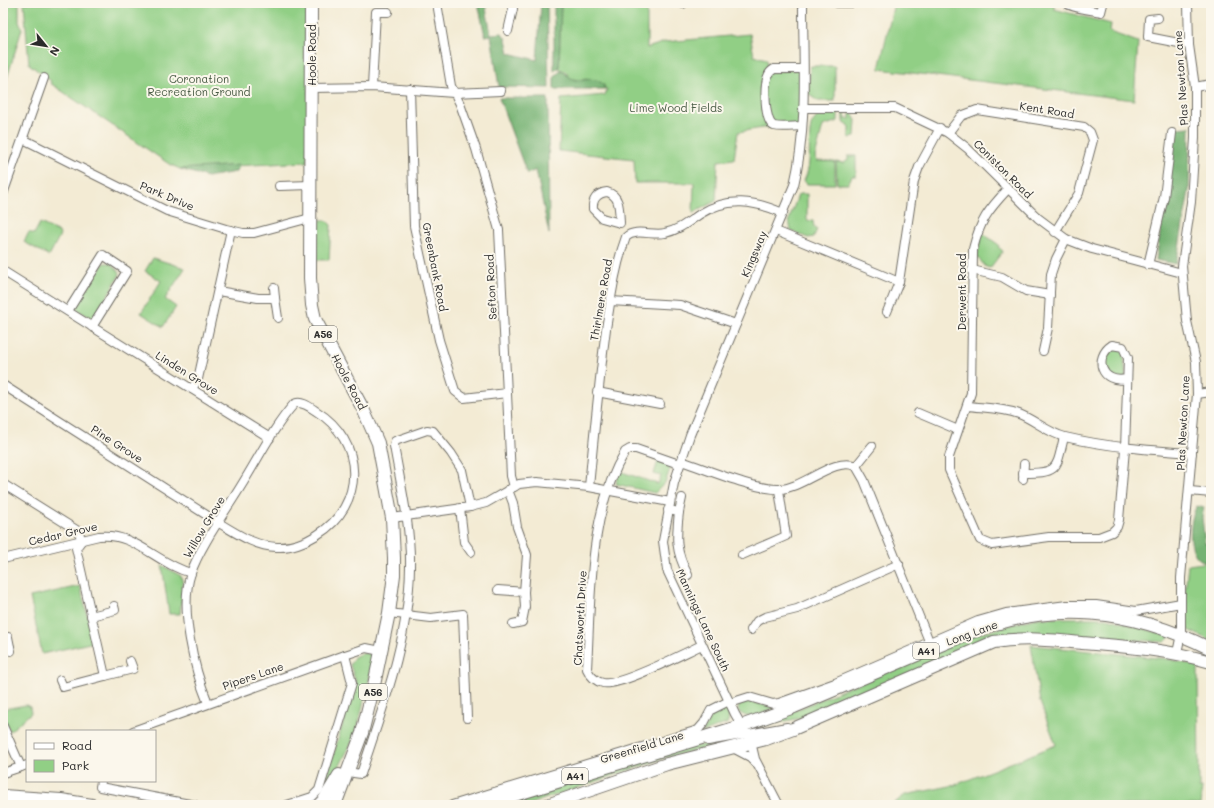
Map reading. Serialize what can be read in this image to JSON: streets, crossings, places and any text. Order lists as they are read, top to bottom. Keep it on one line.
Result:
{"streets":{"highway":["Hoole Road","A56","Long Lane","A41","Greenfield Lane"],"street":["Plas Newton Lane","Kent Road","Coniston Road","Park Drive","Kingsway","Greenbank Road","Sefton Road","Derwent Road","Thirlmere Road","Linden Grove","Pine Grove","Willow Grove","Cedar Grove","Chatsworth Drive","Mannings Lane South","Pipers Lane"]},"crossings":[["Hoole Road","Park Drive"],["Hoole Road","Pipers Lane"],["Plas Newton Lane","Coniston Road"],["Plas Newton Lane","Long Lane"],["Kent Road","Coniston Road"],["Coniston Road","Kingsway"],["Coniston Road","Derwent Road"],["Kingsway","Chatsworth Drive"],["Kingsway","Mannings Lane South"],["Greenbank Road","Sefton Road"],["Linden Grove","Willow Grove"],["Pine Grove","Willow Grove"],["Willow Grove","Cedar Grove"],["Willow Grove","Pipers Lane"],["Chatsworth Drive","Mannings Lane South"],["Mannings Lane South","Long Lane"],["Mannings Lane South","A41"],["Mannings Lane South","Greenfield Lane"],["Long Lane","A41"],["Long Lane","Greenfield Lane"],["A41","Greenfield Lane"]],"parks":["Coronation Recreation Ground","Lime Wood Fields"],"legend":["Road","Park"],"north":"bottom right"}
